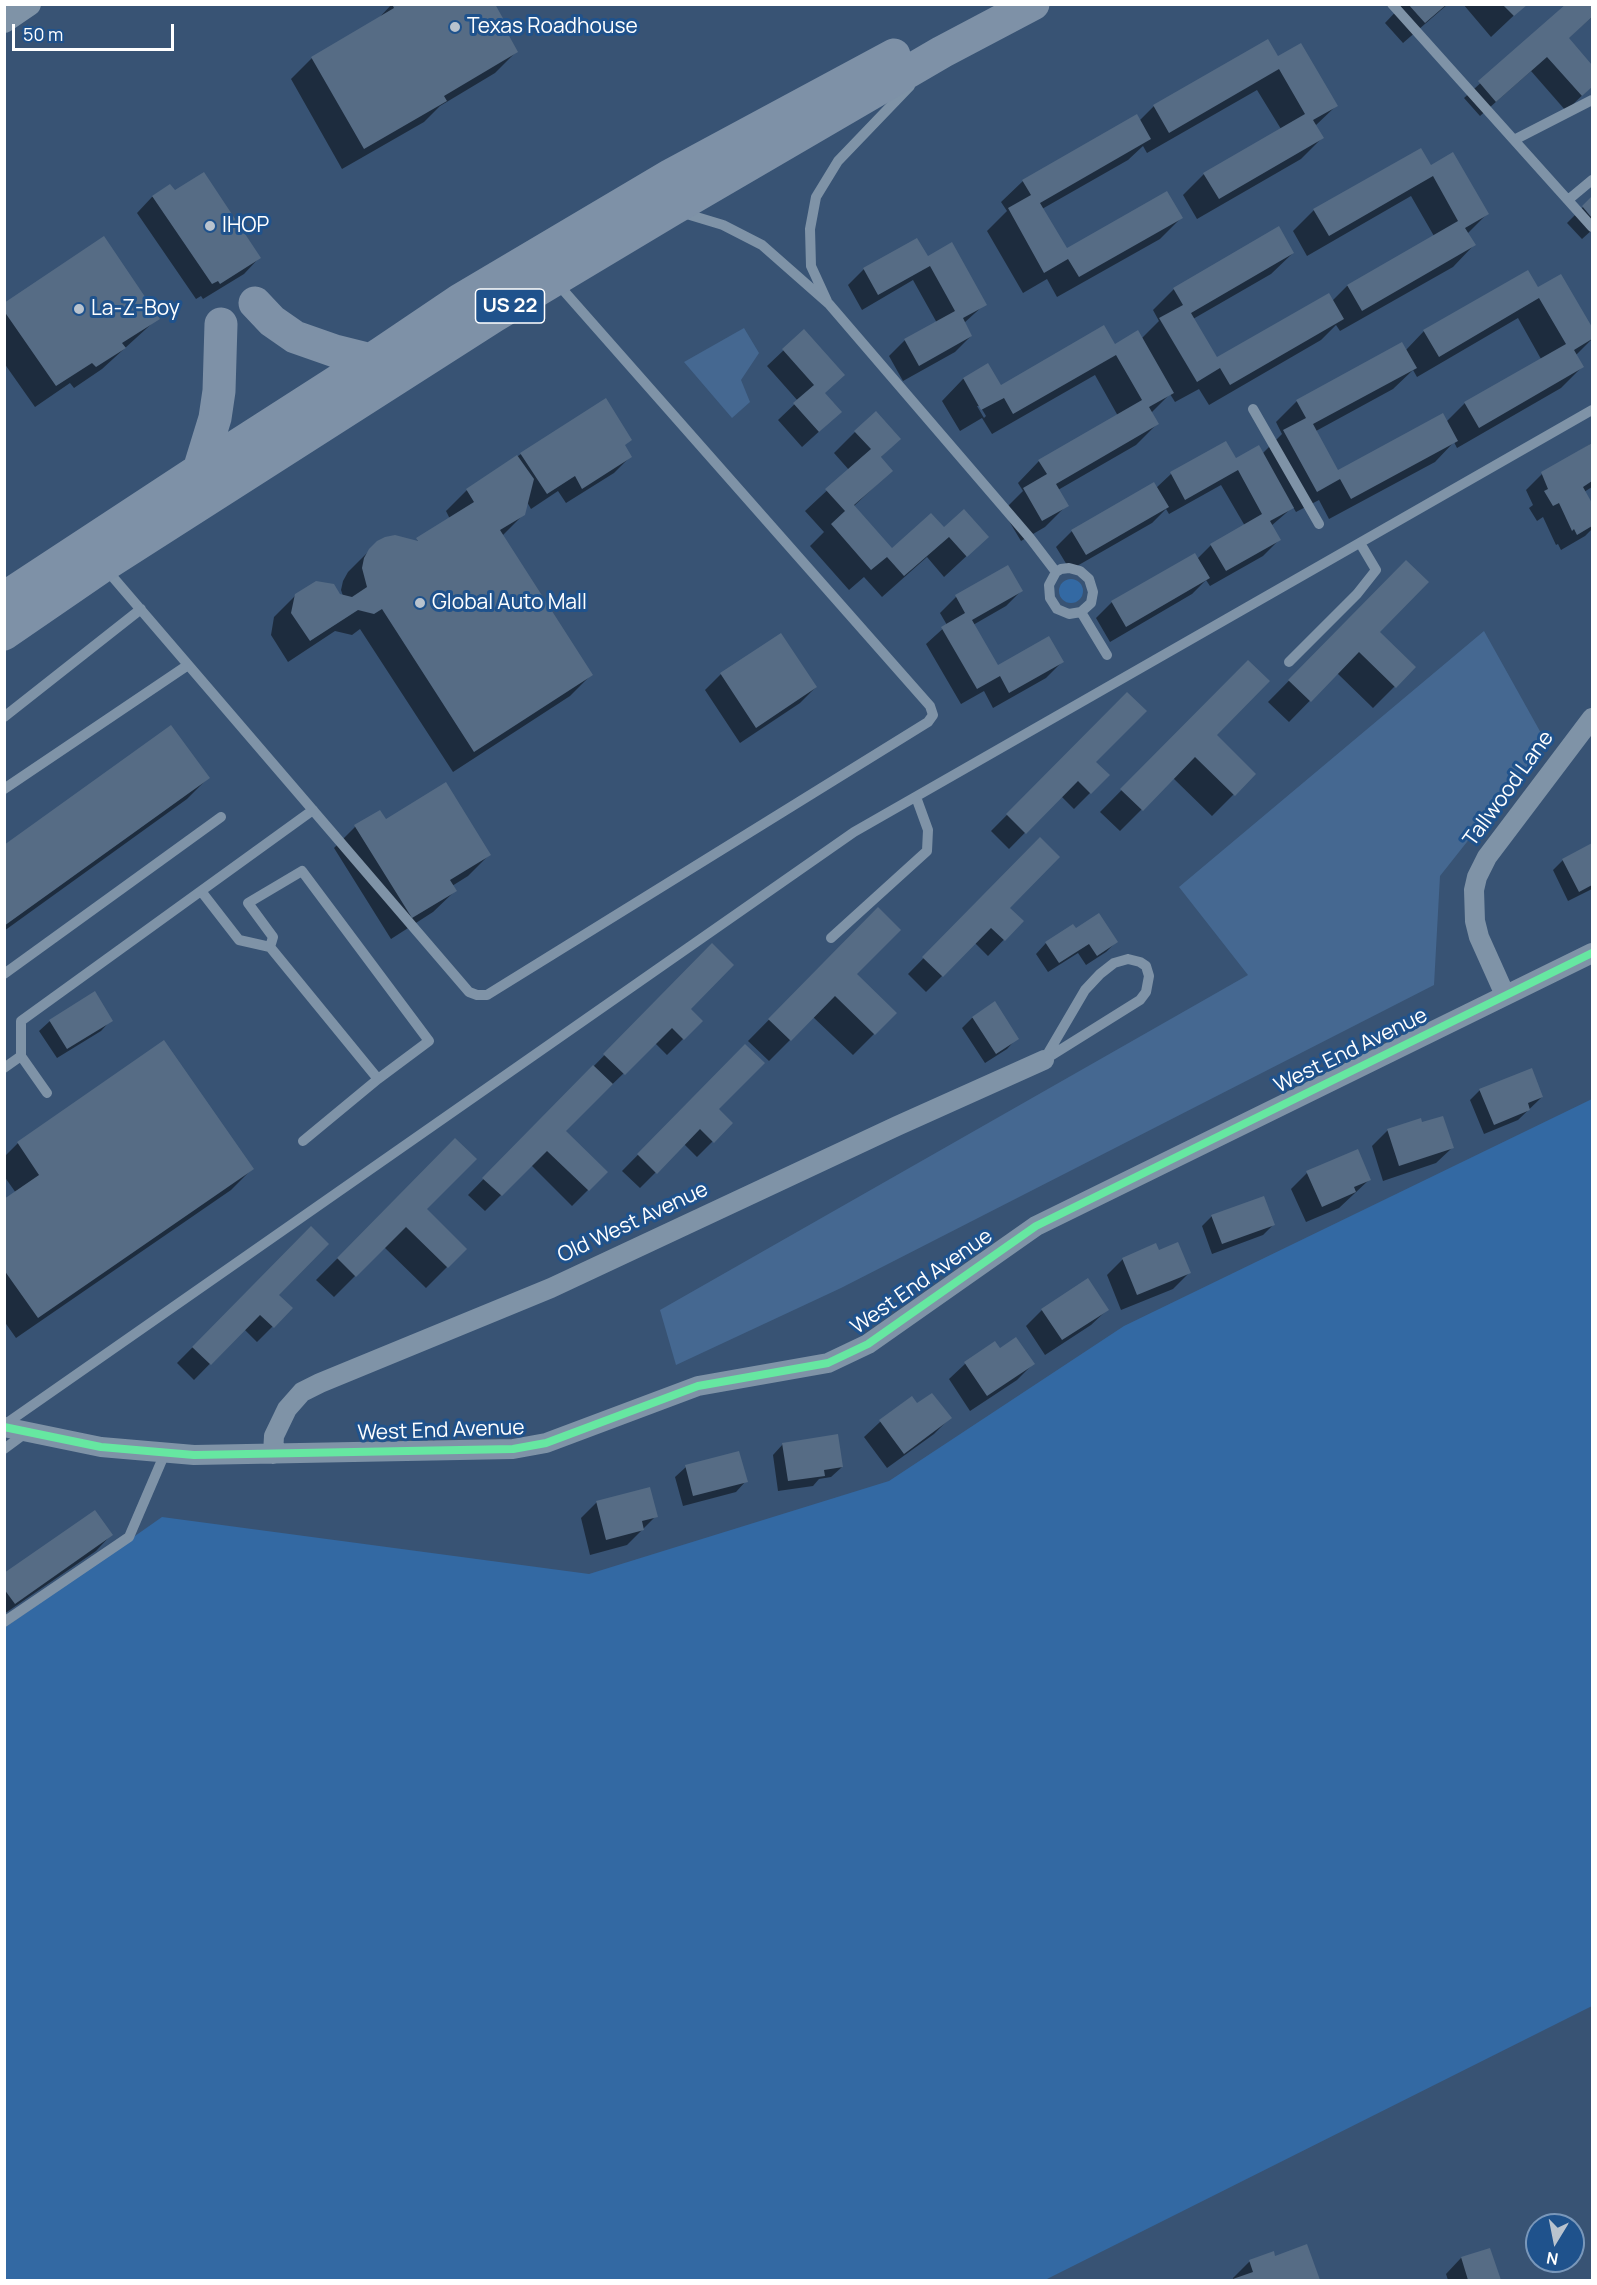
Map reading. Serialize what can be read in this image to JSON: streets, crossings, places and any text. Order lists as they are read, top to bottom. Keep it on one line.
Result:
{"streets":{"highway":["US 22"],"street":["Tallwood Lane","West End Avenue","Old West Avenue"]},"crossings":[["Tallwood Lane","West End Avenue"],["West End Avenue","Old West Avenue"]],"places":["Texas Roadhouse","IHOP","La-Z-Boy","Global Auto Mall"],"scale_bar":"50 m","north":"bottom"}
